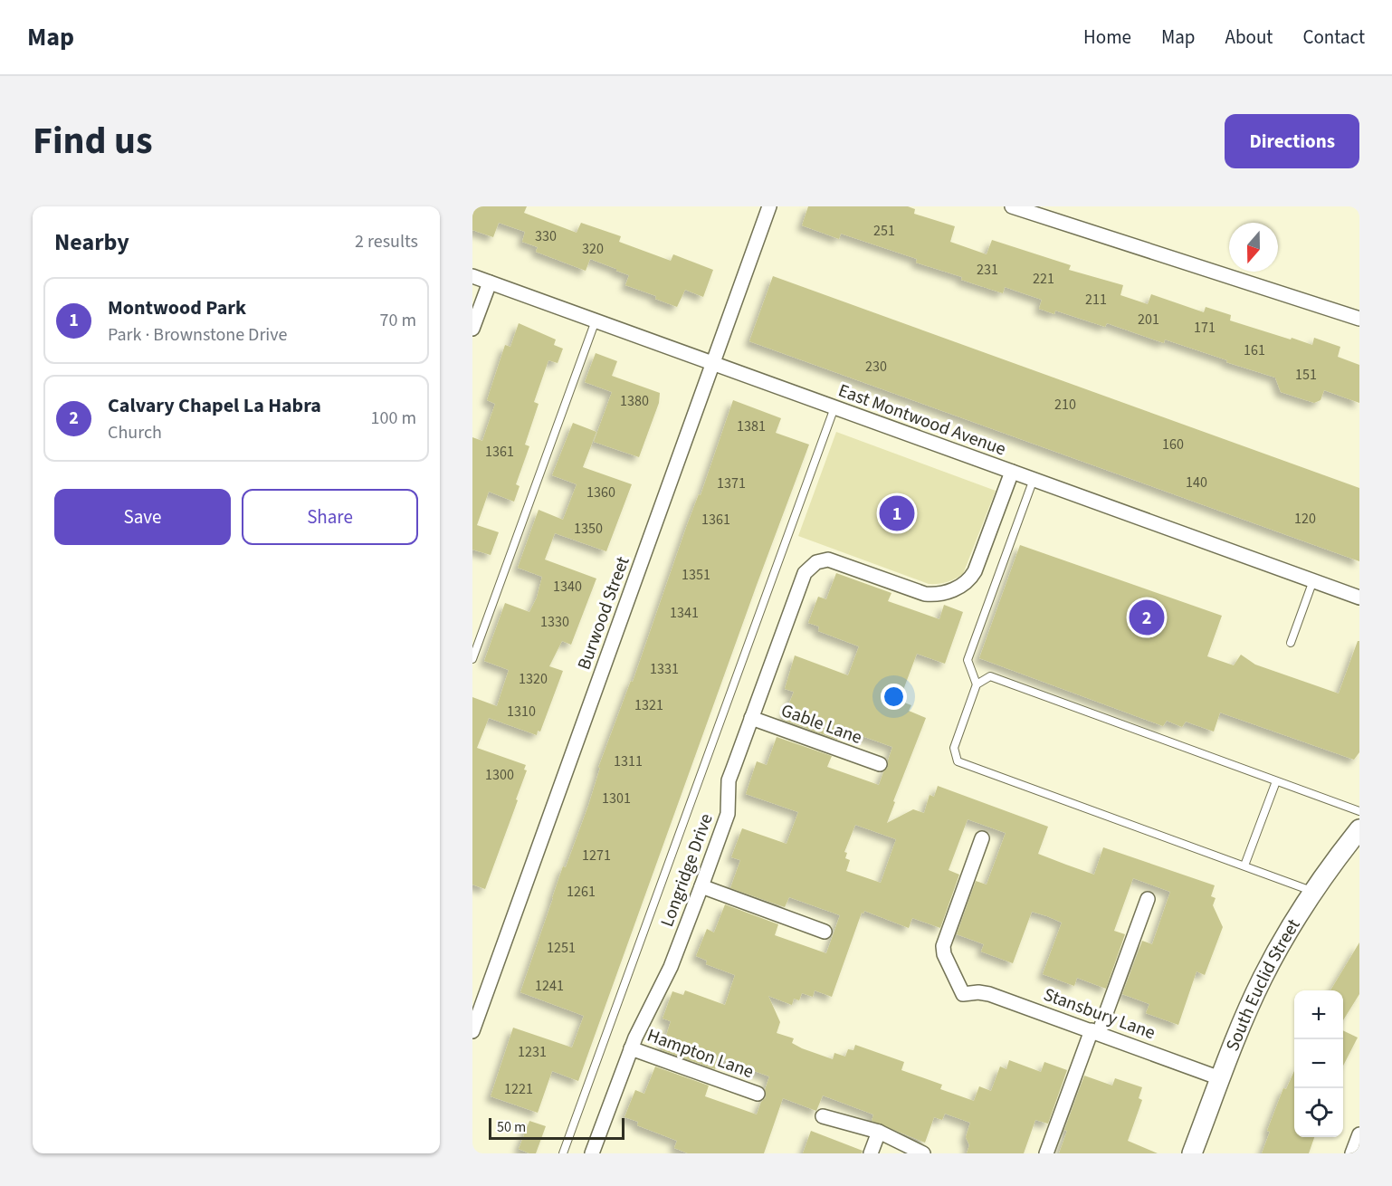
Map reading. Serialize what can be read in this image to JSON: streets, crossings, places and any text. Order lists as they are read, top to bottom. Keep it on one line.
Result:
{"streets":{"main road":["South Euclid Street"],"street":["East Montwood Avenue","Burwood Street","Gable Lane","Longridge Drive","Stansbury Lane","Hampton Lane"]},"crossings":[["East Montwood Avenue","Burwood Street"],["East Montwood Avenue","Longridge Drive"],["Gable Lane","Longridge Drive"],["Longridge Drive","Hampton Lane"],["South Euclid Street","Stansbury Lane"]],"house_numbers":["251","330","320","231","221","211","201","171","161","230","151","1380","210","1381","160","1361","140","1371","1360","120","1361","1350","1351","1340","1341","1330","1331","1320","1321","1310","1311","1300","1301","1271","1261","1251","1241","1231","1221"],"scale_bar":"50 m","north":"bottom","page":{"header":"Map","nav":["Home","Map","About","Contact"],"title":"Find us","buttons":["Directions",["Save","Share"]],"heading":["Nearby","2 results"],"list":[{"mark":"1","name":"Montwood Park","note":"Park · Brownstone Drive","value":"70 m"},{"mark":"2","name":"Calvary Chapel La Habra","note":"Church","value":"100 m"}],"pins":["1","2"],"map_buttons":["+","−"],"scale":"50 m"}}
